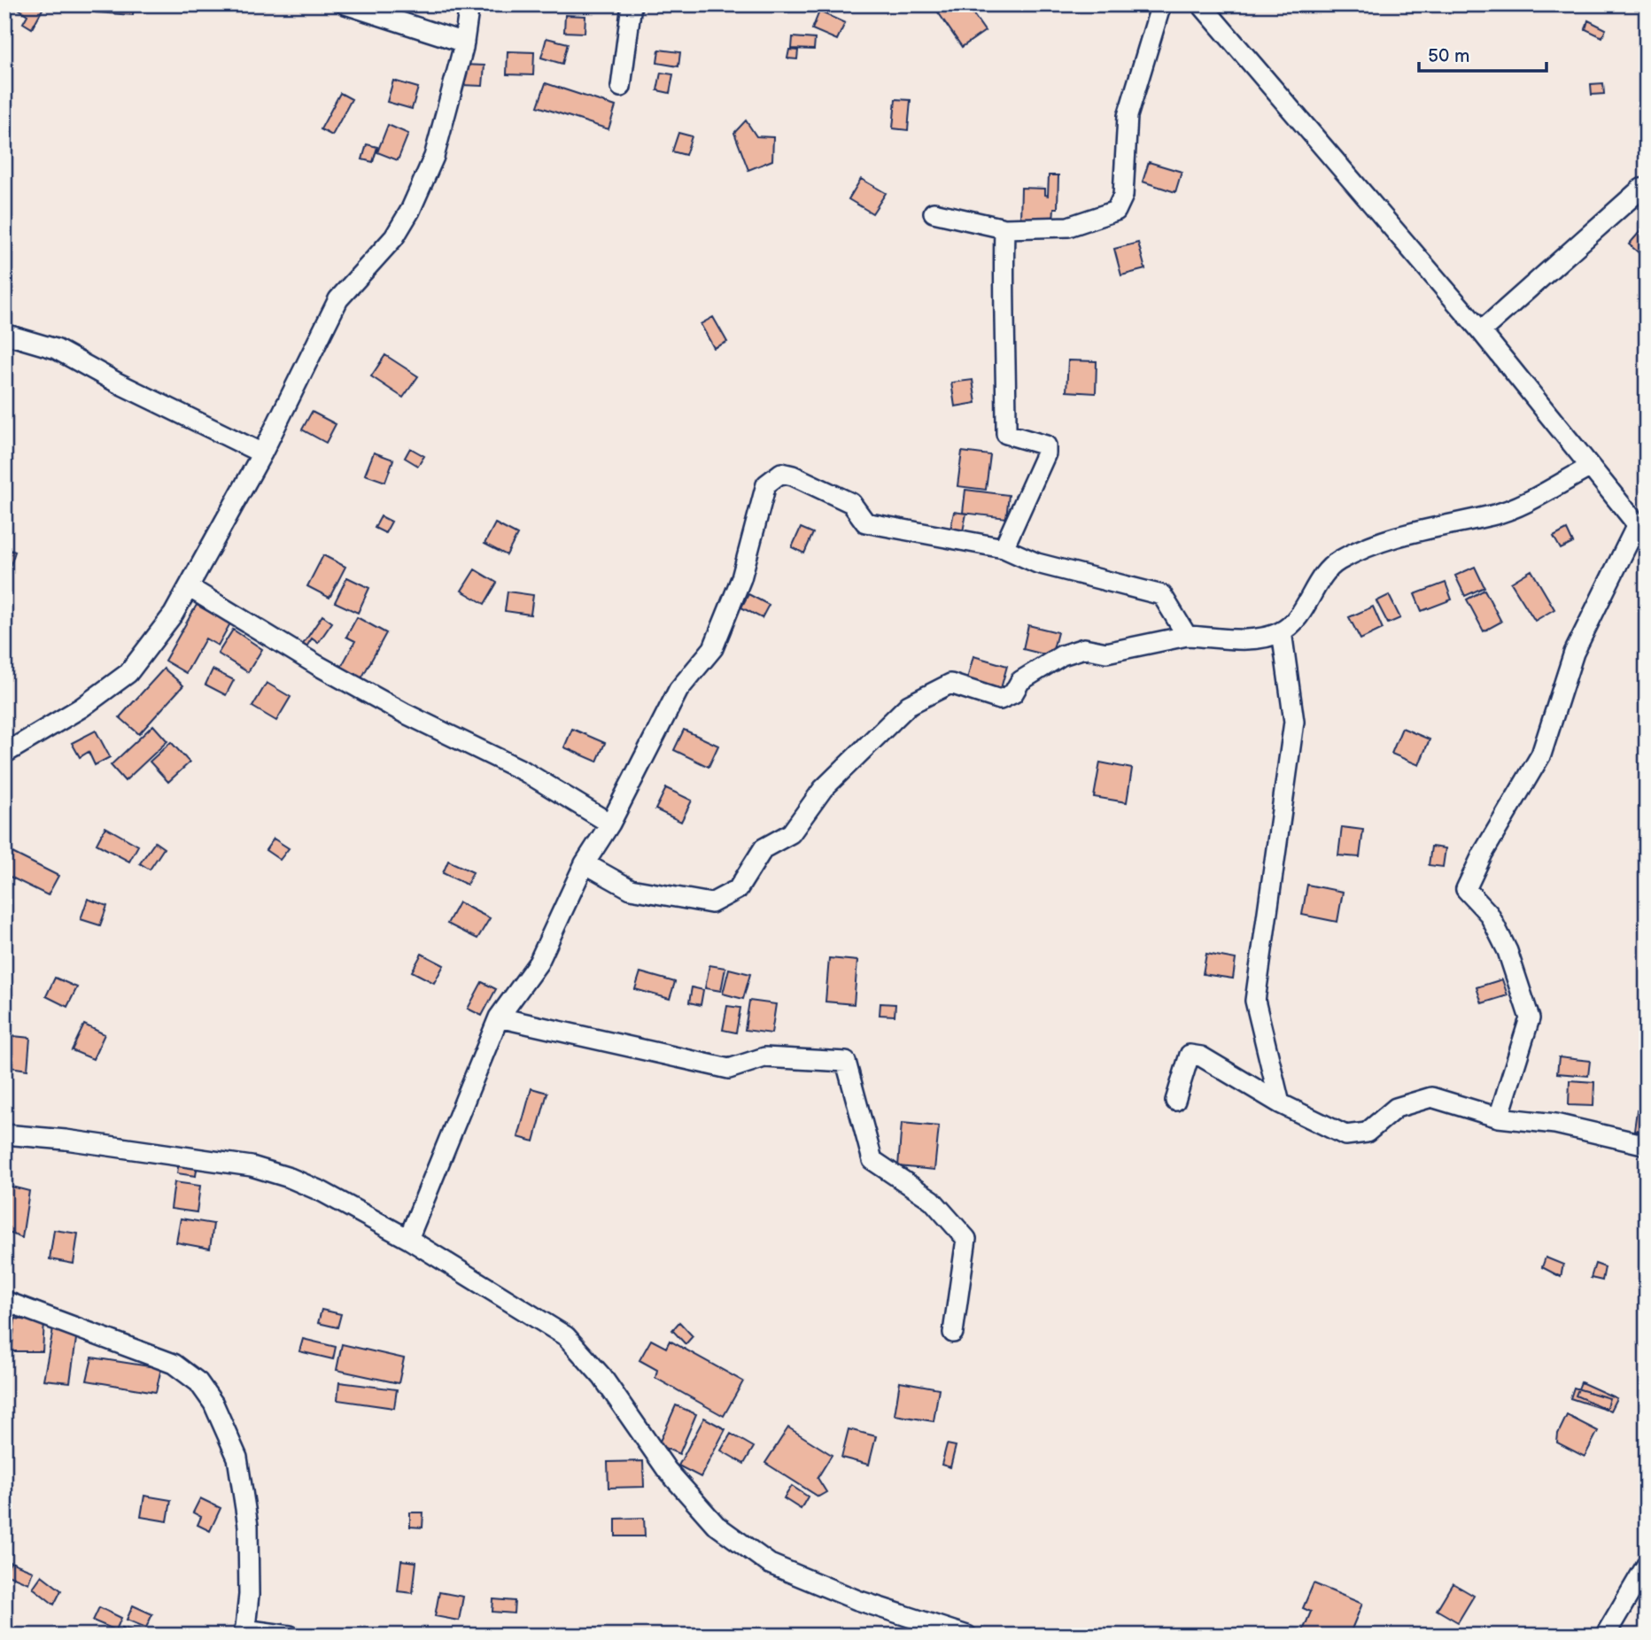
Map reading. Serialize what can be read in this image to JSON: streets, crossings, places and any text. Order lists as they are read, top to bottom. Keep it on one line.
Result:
{"scale_bar":"50 m"}
